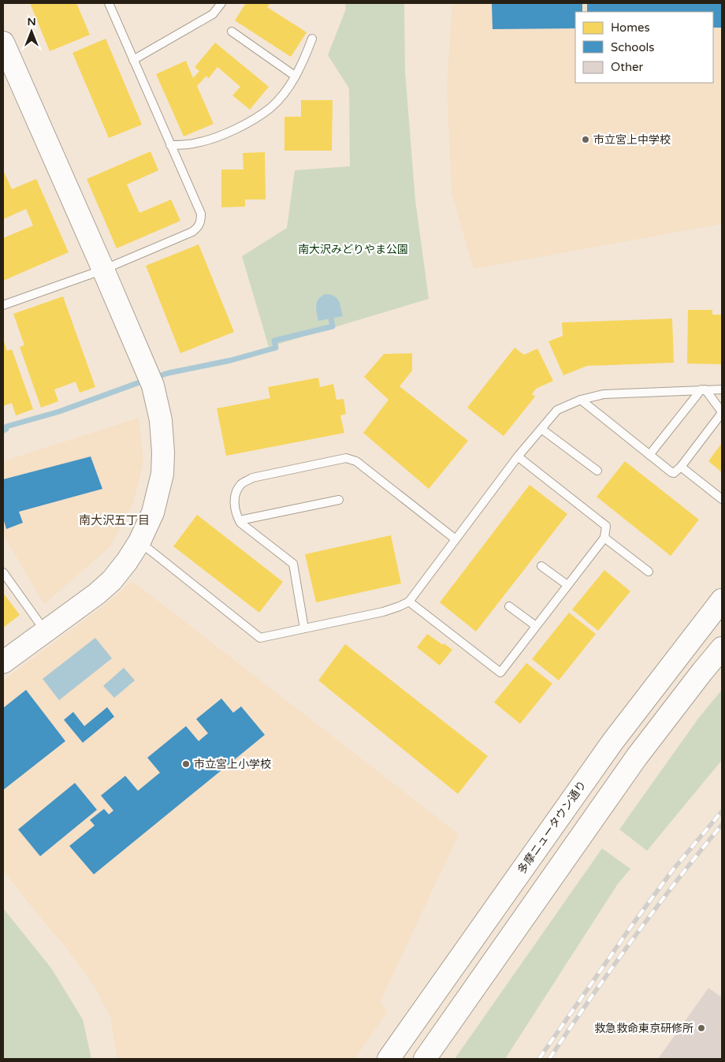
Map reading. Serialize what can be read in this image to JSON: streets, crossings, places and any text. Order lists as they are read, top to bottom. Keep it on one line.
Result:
{"streets":{"main road":["多摩ニュータウン通り"]},"districts":["南大沢五丁目"],"parks":["南大沢みどりやま公園"],"places":["市立宮上中学校","市立宮上小学校","救急救命東京研修所"],"legend":["Homes","Schools","Other"],"north":"top"}
